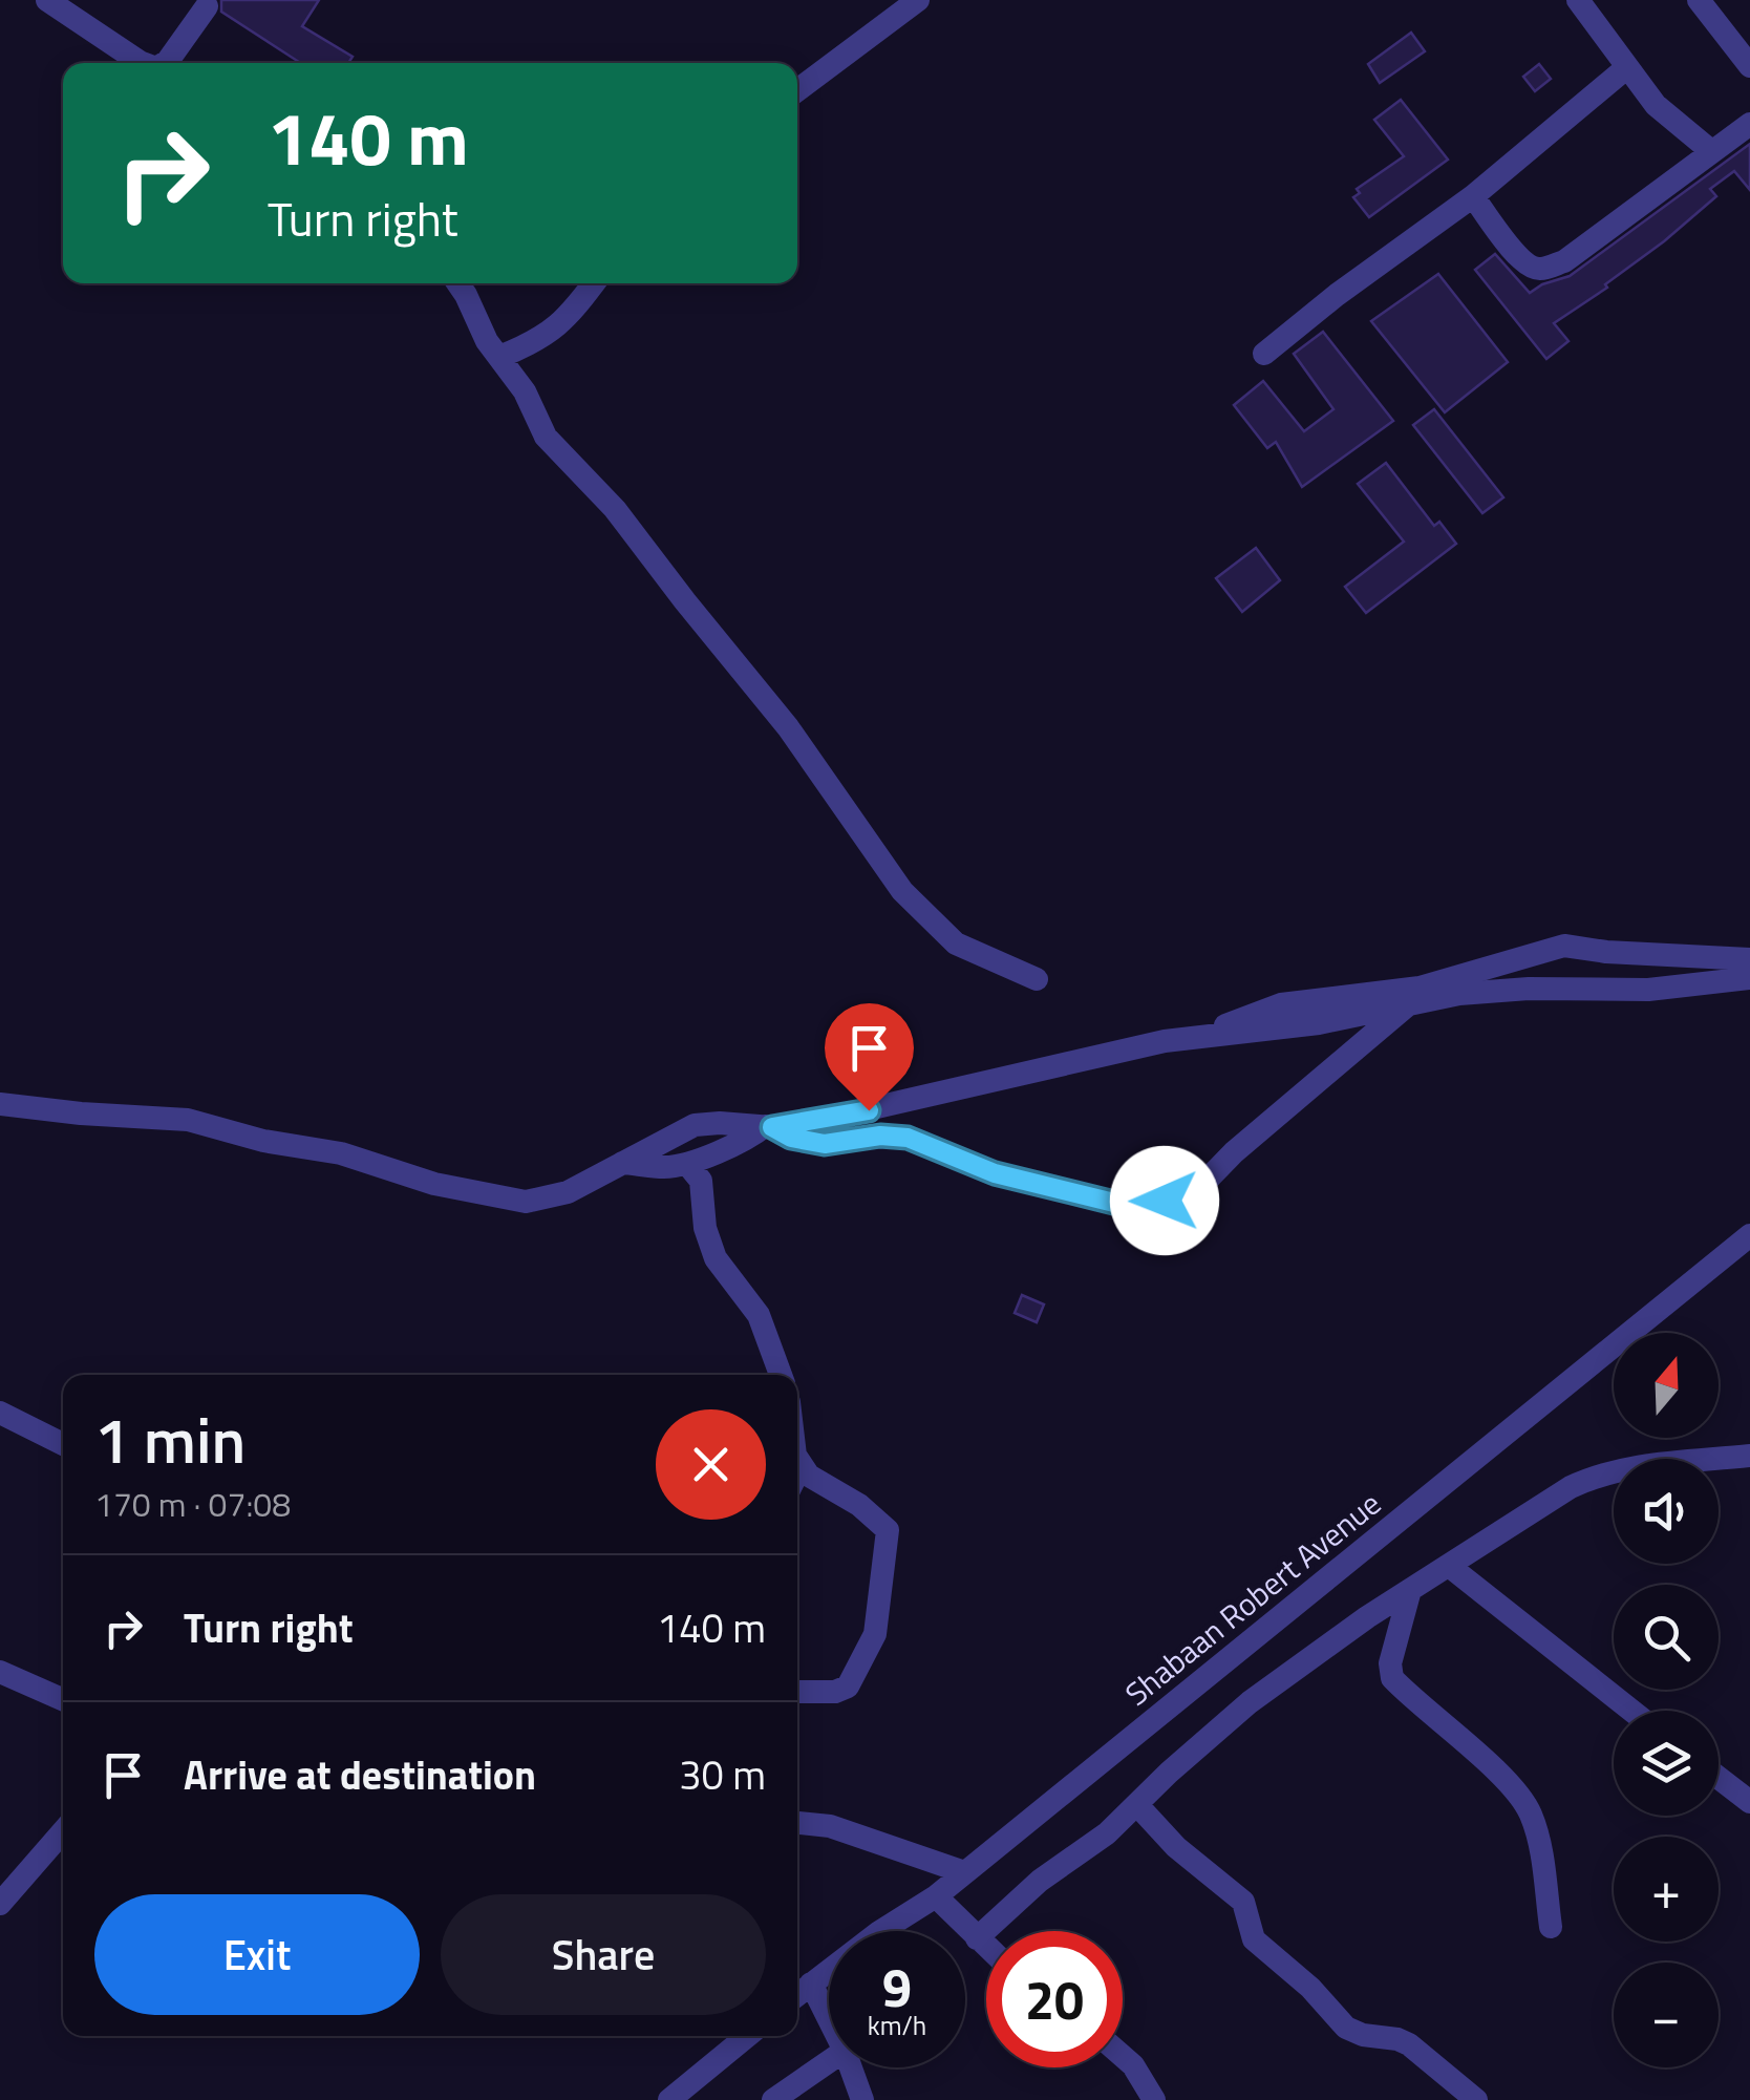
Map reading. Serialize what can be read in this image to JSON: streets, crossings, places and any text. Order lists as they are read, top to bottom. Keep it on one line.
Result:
{"streets":{"street":["Shabaan Robert Avenue"]},"north":"top","page":{"turn":["140 m","Turn right"],"map_buttons":["+","−"],"heading":["1 min","170 m · 07:08"],"list":[{"name":"Turn right","value":"140 m"},{"name":"Arrive at destination","value":"30 m"}],"buttons":["Exit","Share"],"speed":"9 km/h","limit":"20"}}
